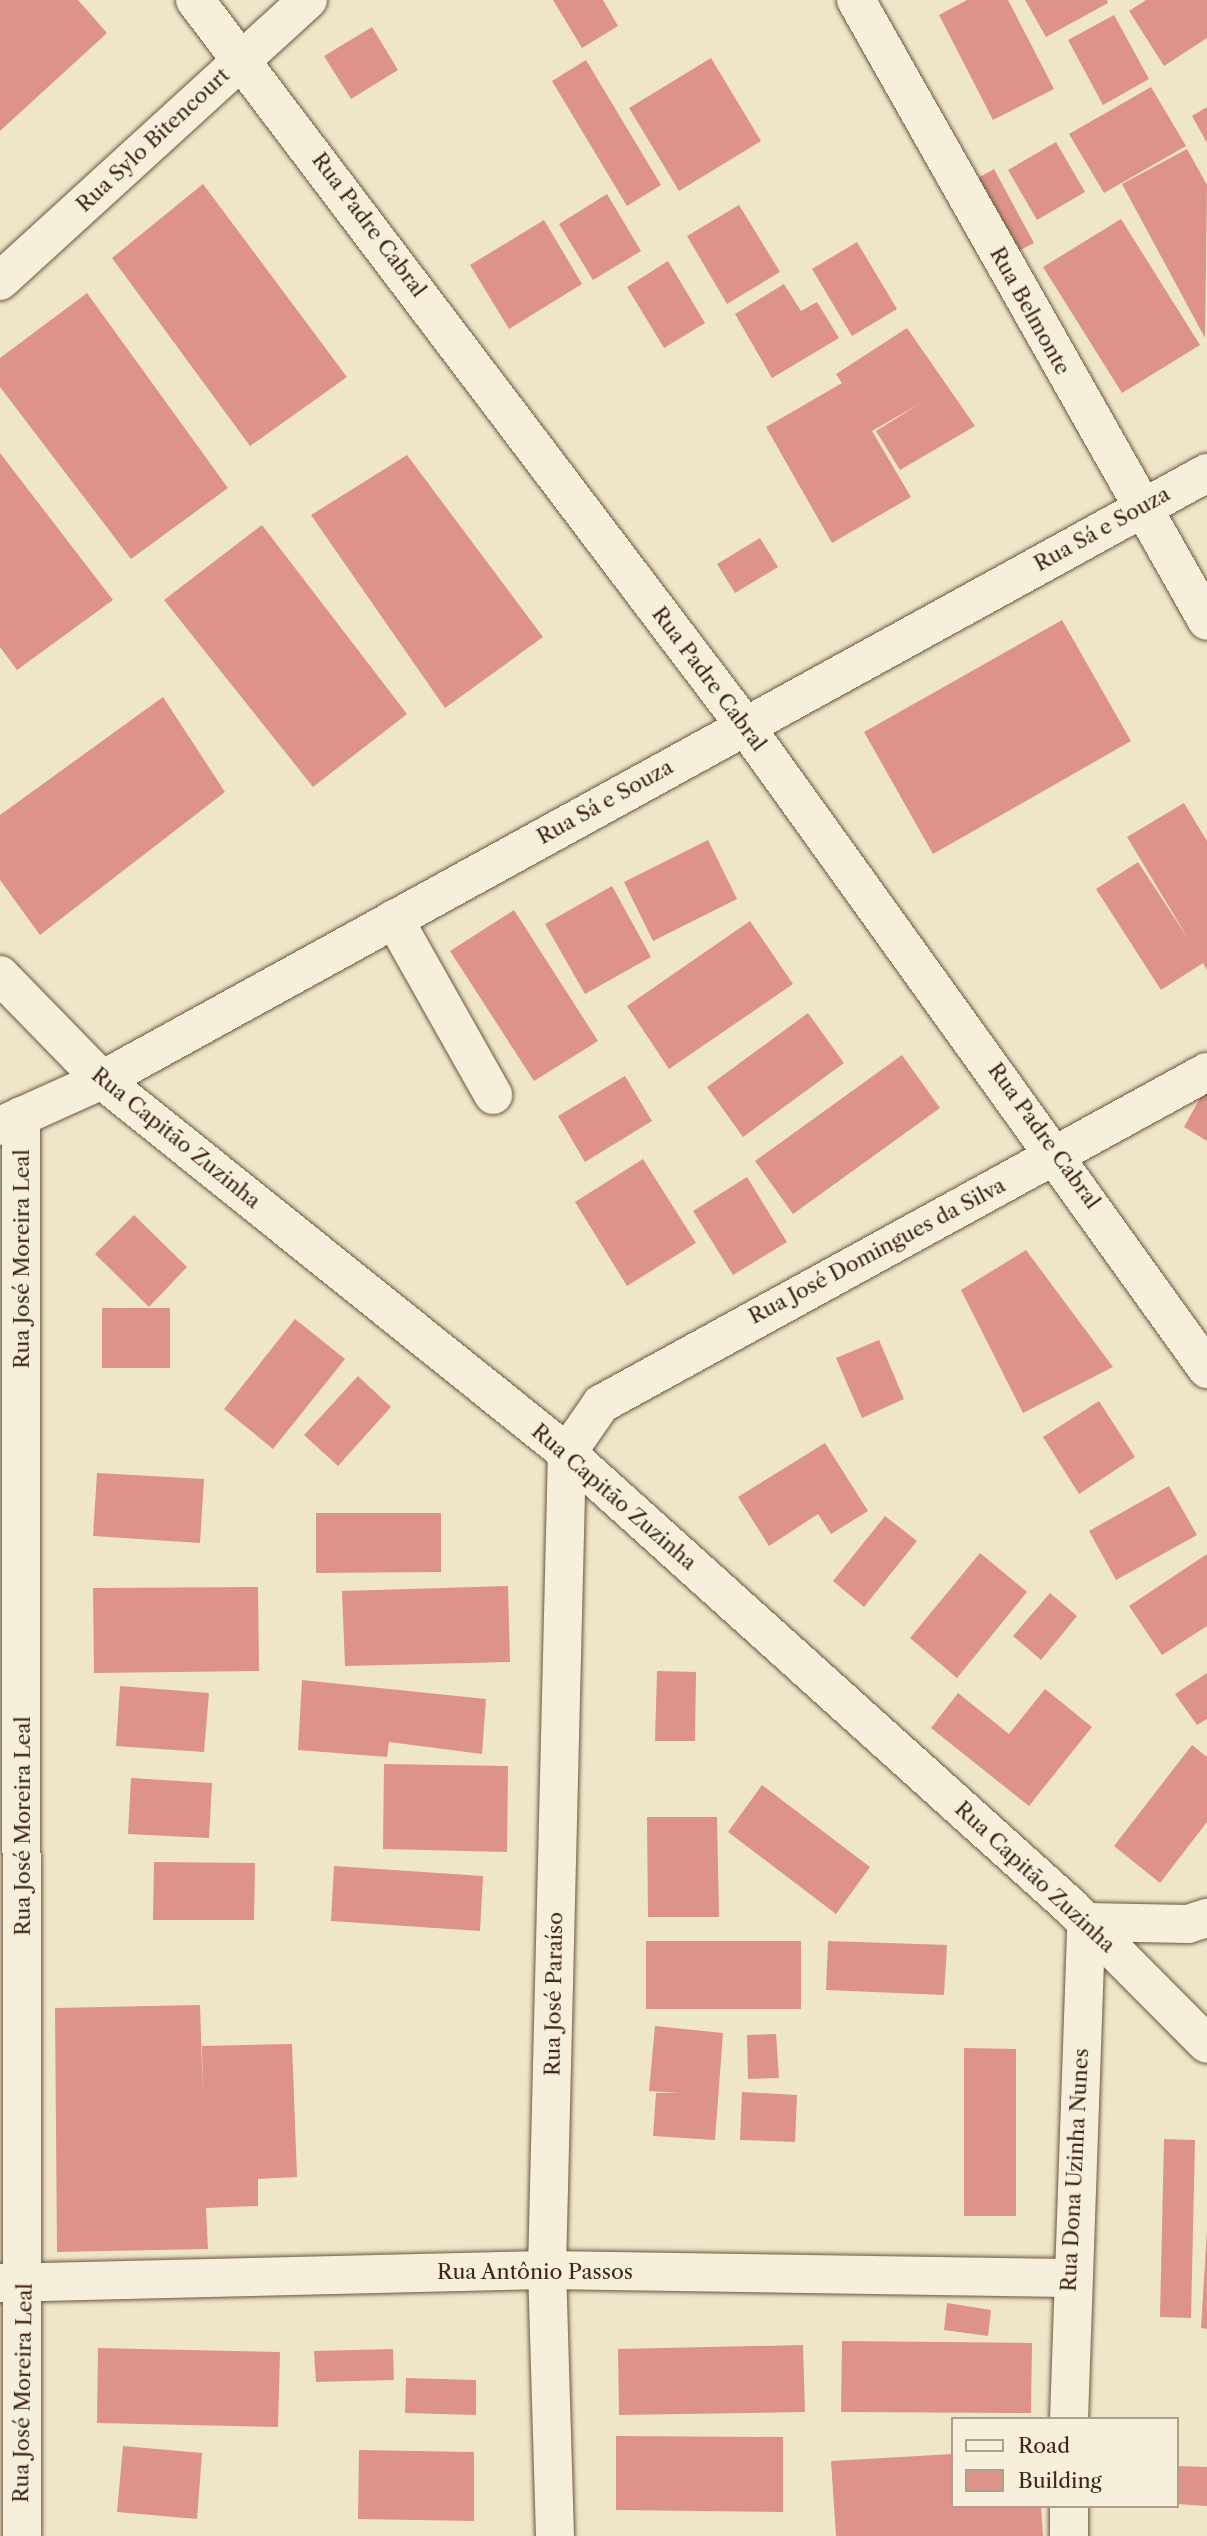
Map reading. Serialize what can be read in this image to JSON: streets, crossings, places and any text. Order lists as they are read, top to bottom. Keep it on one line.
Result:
{"streets":{"street":["Rua Sylo Bitencourt","Rua Padre Cabral","Rua Belmonte","Rua Sá e Souza","Rua Capitão Zuzinha","Rua José Domingues da Silva","Rua José Moreira Leal","Rua José Paraíso","Rua Dona Uzinha Nunes","Rua Antônio Passos"]},"crossings":[["Rua Sylo Bitencourt","Rua Padre Cabral"],["Rua Padre Cabral","Rua Sá e Souza"],["Rua Padre Cabral","Rua José Domingues da Silva"],["Rua Belmonte","Rua Sá e Souza"],["Rua Sá e Souza","Rua Capitão Zuzinha"],["Rua Sá e Souza","Rua José Moreira Leal"],["Rua Capitão Zuzinha","Rua José Domingues da Silva"],["Rua Capitão Zuzinha","Rua José Paraíso"],["Rua Capitão Zuzinha","Rua Dona Uzinha Nunes"],["Rua José Domingues da Silva","Rua José Paraíso"],["Rua José Moreira Leal","Rua Antônio Passos"],["Rua José Paraíso","Rua Antônio Passos"],["Rua Dona Uzinha Nunes","Rua Antônio Passos"]],"legend":["Road","Building"]}
